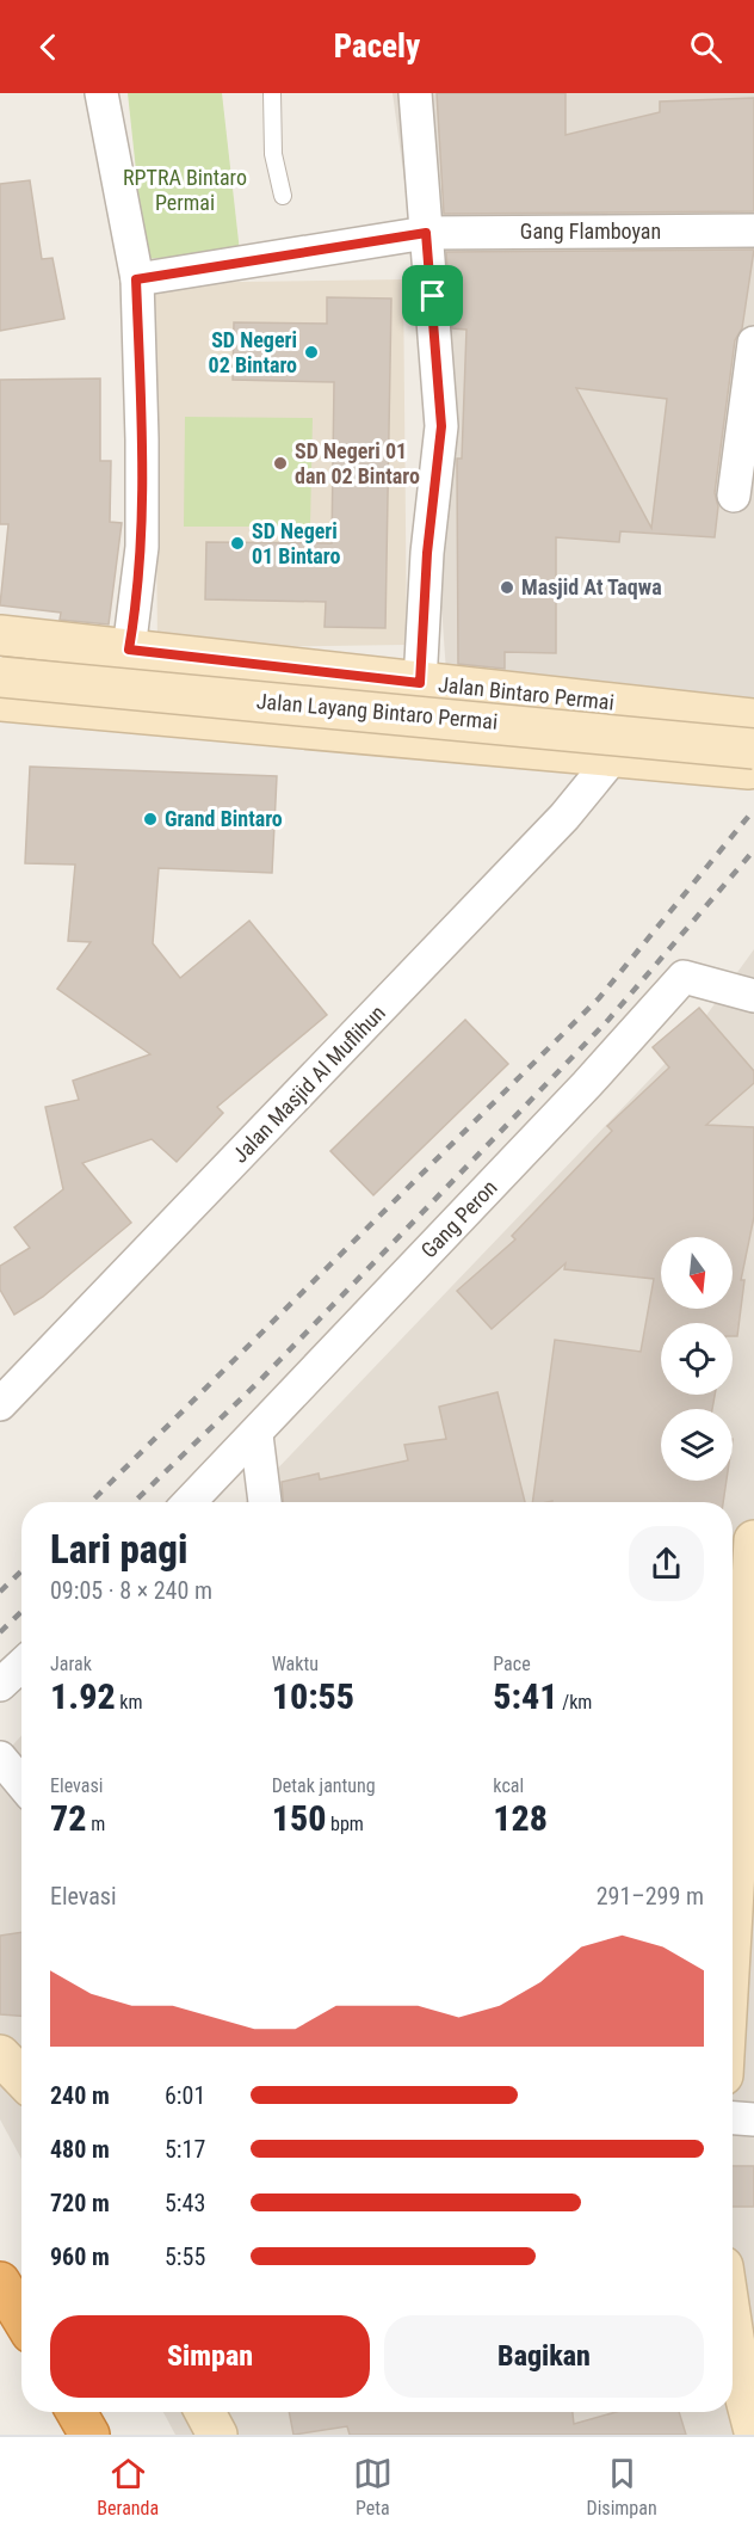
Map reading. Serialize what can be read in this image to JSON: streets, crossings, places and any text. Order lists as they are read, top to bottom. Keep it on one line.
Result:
{"streets":{"street":["Gang Flamboyan","Jalan Bintaro Permai","Jalan Layang Bintaro Permai","Jalan Masjid Al Muflihun","Gang Peron"]},"parks":["RPTRA Bintaro Permai"],"places":["SD Negeri 02 Bintaro","SD Negeri 01 dan 02 Bintaro","SD Negeri 01 Bintaro","Masjid At Taqwa","Grand Bintaro"],"north":"bottom","page":{"header":"Pacely","heading":["Lari pagi","09:05 · 8 × 240 m"],"stats":[["Jarak","1.92 km"],["Waktu","10:55"],["Pace","5:41 /km"],["Elevasi","72 m"],["Detak jantung","150 bpm"],["kcal","128"]],"chart":["Elevasi","291–299 m"],"list":[{"name":"240 m","note":"6:01"},{"name":"480 m","note":"5:17"},{"name":"720 m","note":"5:43"},{"name":"960 m","note":"5:55"}],"buttons":["Simpan","Bagikan"],"tabs":["Beranda","Peta","Disimpan"]}}
